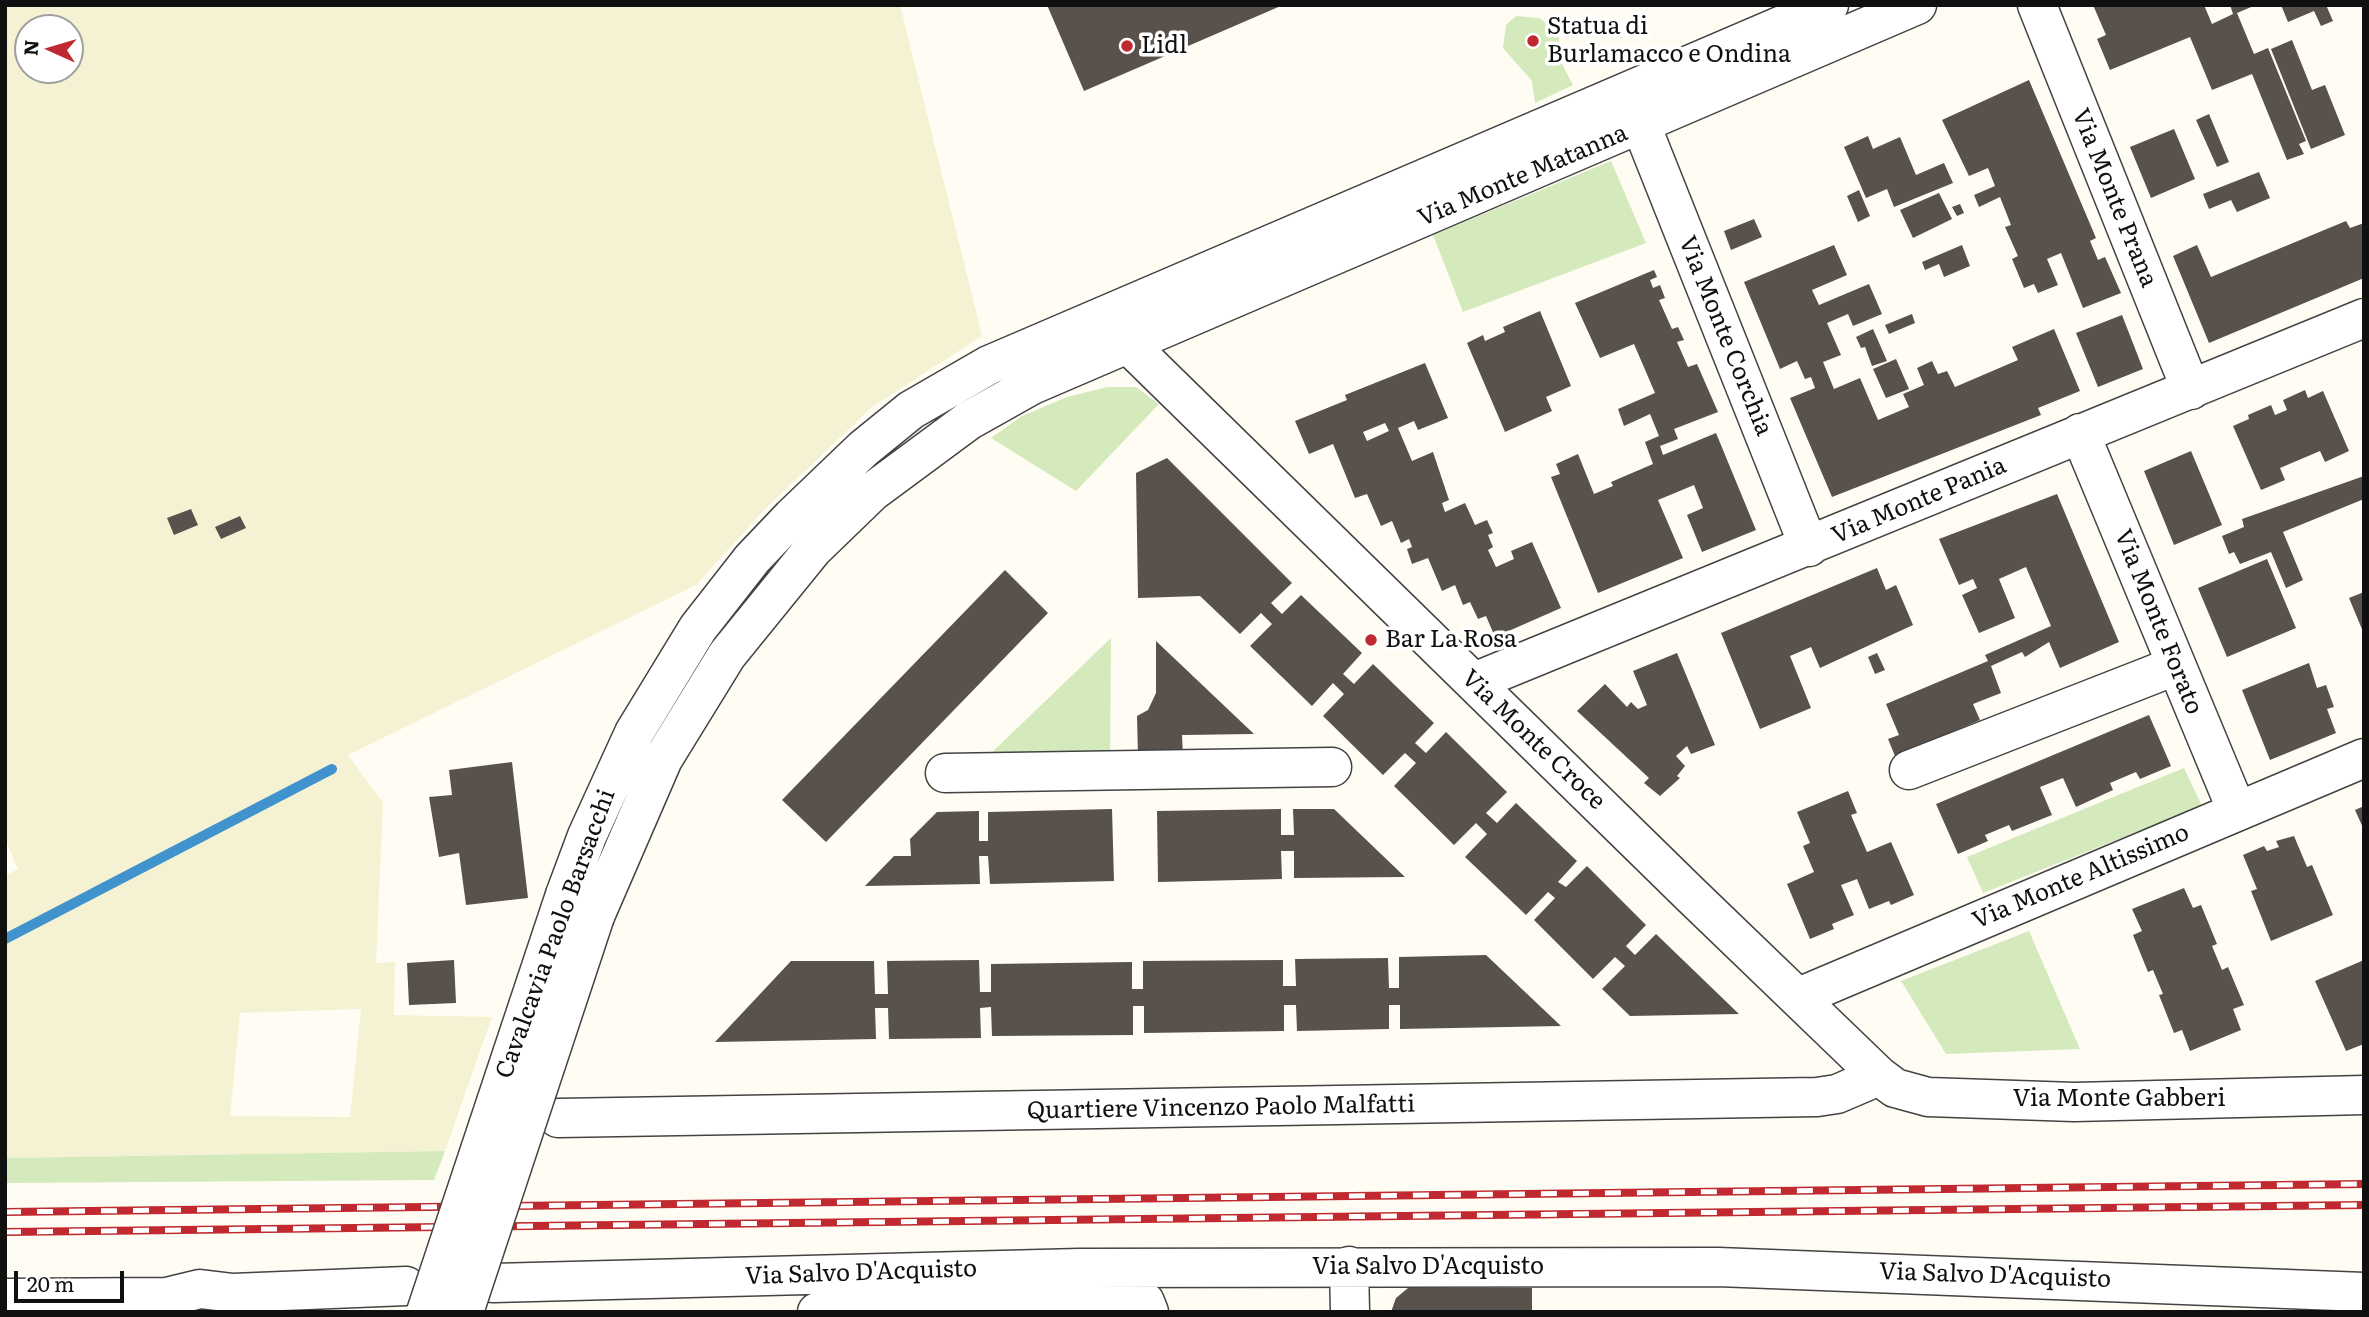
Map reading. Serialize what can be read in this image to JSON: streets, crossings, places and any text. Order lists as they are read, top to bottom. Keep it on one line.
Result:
{"streets":{"street":["Via Monte Matanna","Via Monte Prana","Via Monte Corchia","Via Monte Pania","Via Monte Forato","Via Monte Croce","Via Monte Altissimo","Cavalcavia Paolo Barsacchi","Via Monte Gabberi","Quartiere Vincenzo Paolo Malfatti","Via Salvo D'Acquisto"]},"crossings":[["Via Monte Matanna","Via Monte Corchia"],["Via Monte Matanna","Via Monte Croce"],["Via Monte Matanna","Cavalcavia Paolo Barsacchi"],["Via Monte Prana","Via Monte Pania"],["Via Monte Corchia","Via Monte Pania"],["Via Monte Pania","Via Monte Forato"],["Via Monte Pania","Via Monte Croce"],["Via Monte Forato","Via Monte Altissimo"],["Via Monte Croce","Via Monte Altissimo"],["Via Monte Croce","Cavalcavia Paolo Barsacchi"],["Via Monte Croce","Via Monte Gabberi"],["Via Monte Croce","Quartiere Vincenzo Paolo Malfatti"],["Via Monte Gabberi","Quartiere Vincenzo Paolo Malfatti"]],"places":["Statua di Burlamacco e Ondina","Lidl","Bar La Rosa"],"scale_bar":"20 m","north":"left"}
